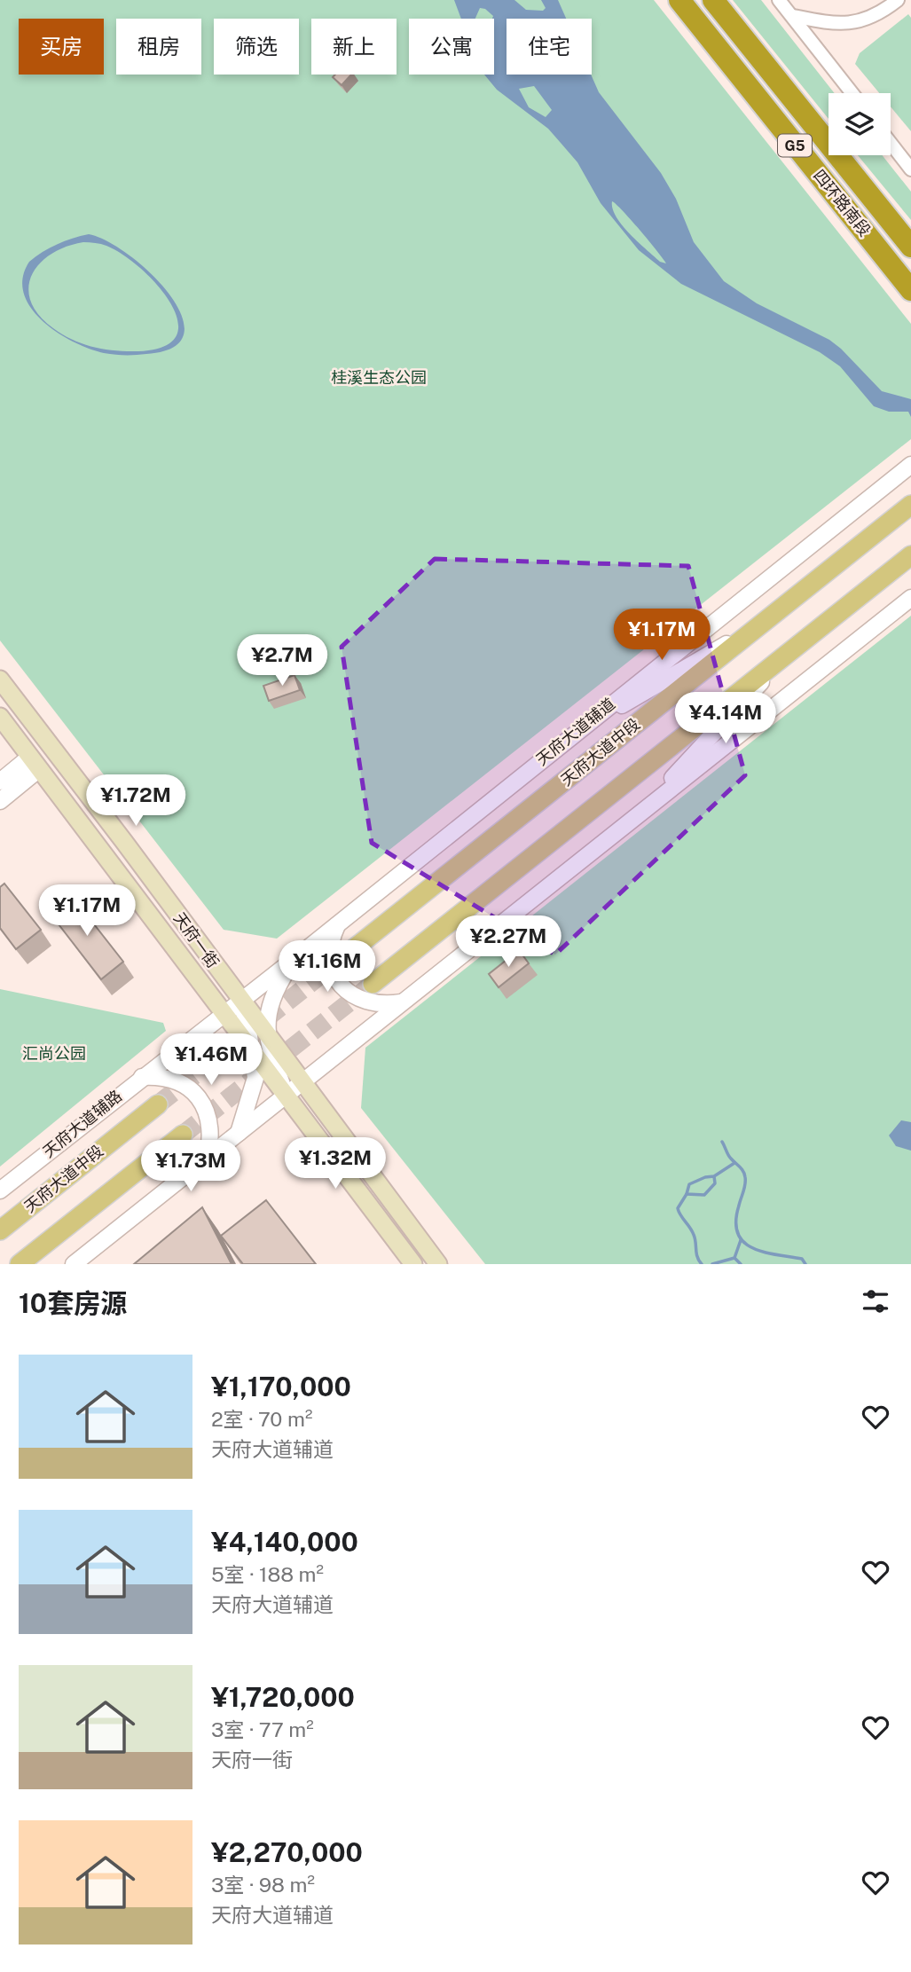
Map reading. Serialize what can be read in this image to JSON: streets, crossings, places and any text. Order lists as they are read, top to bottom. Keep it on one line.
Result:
{"streets":{"highway":["G5","四环路南段"],"main road":["天府大道中段","天府一街"],"street":["天府大道辅道","天府大道辅路"]},"crossings":[["天府大道辅道","天府一街"],["天府大道辅道","天府大道辅路"],["天府一街","天府大道辅路"]],"parks":["桂溪生态公园","汇尚公园"],"page":{"chip":["买房","租房","筛选","新上","公寓","住宅"],"price":["¥1.17M","¥2.7M","¥4.14M","¥1.72M","¥1.17M","¥2.27M","¥1.16M","¥1.46M","¥1.32M","¥1.73M"],"heading":"10套房源","list":[{"name":"¥1,170,000","note":"2室 · 70 m² · 天府大道辅道"},{"name":"¥4,140,000","note":"5室 · 188 m² · 天府大道辅道"},{"name":"¥1,720,000","note":"3室 · 77 m² · 天府一街"},{"name":"¥2,270,000","note":"3室 · 98 m² · 天府大道辅道"}]}}
